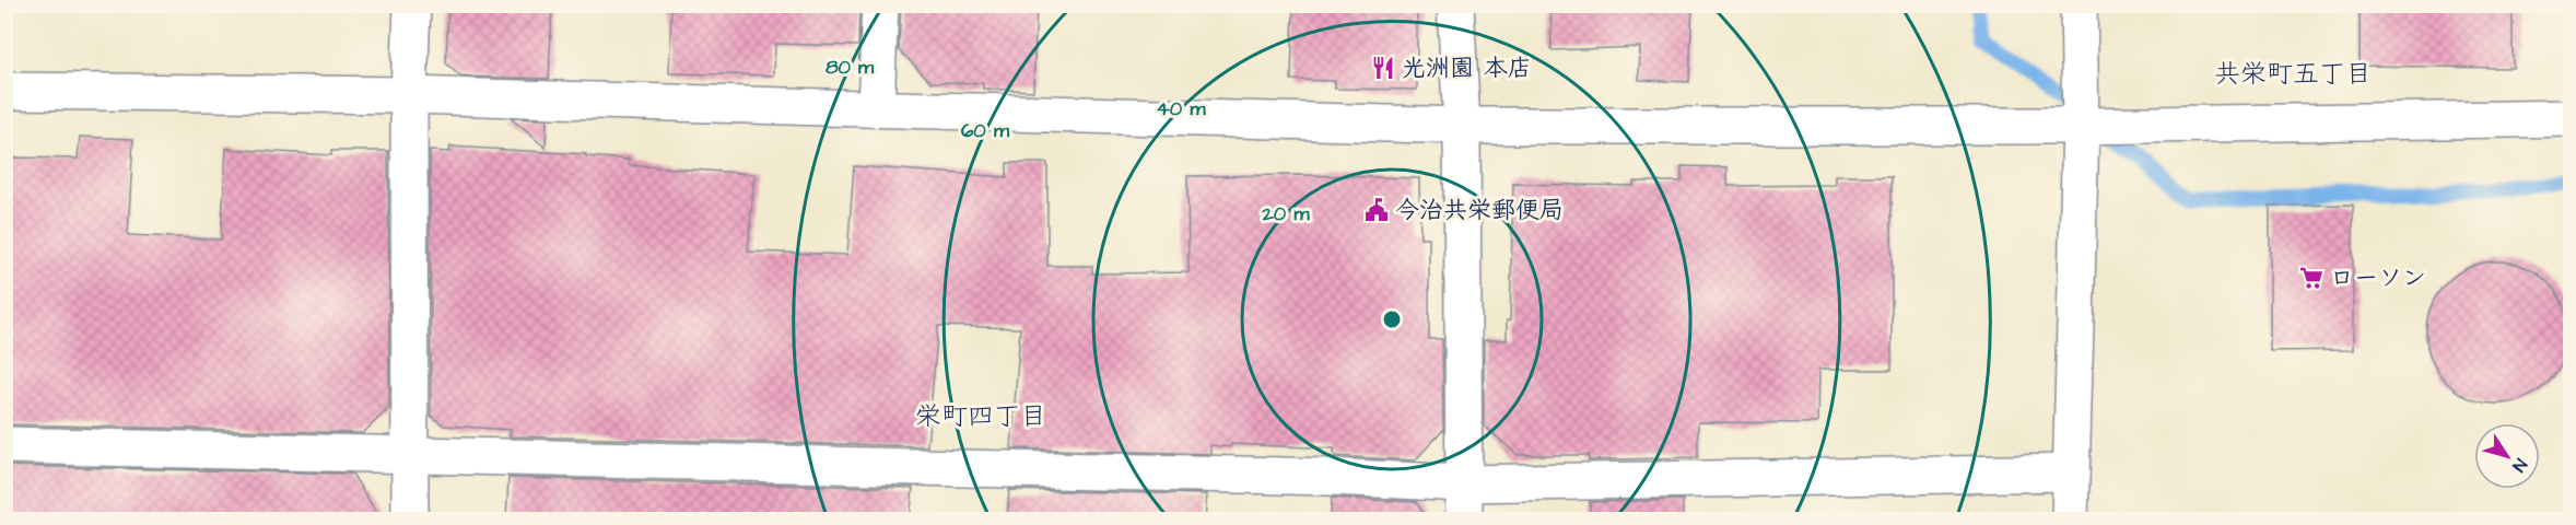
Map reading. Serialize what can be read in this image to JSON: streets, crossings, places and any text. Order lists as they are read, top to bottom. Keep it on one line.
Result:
{"districts":["共栄町五丁目","栄町四丁目"],"places":{"restaurant":["光洲園 本店"],"public building":["今治共栄郵便局"],"supermarket":["ローソン"]},"north":"bottom right","rings":["80 m","40 m","60 m","20 m"]}
